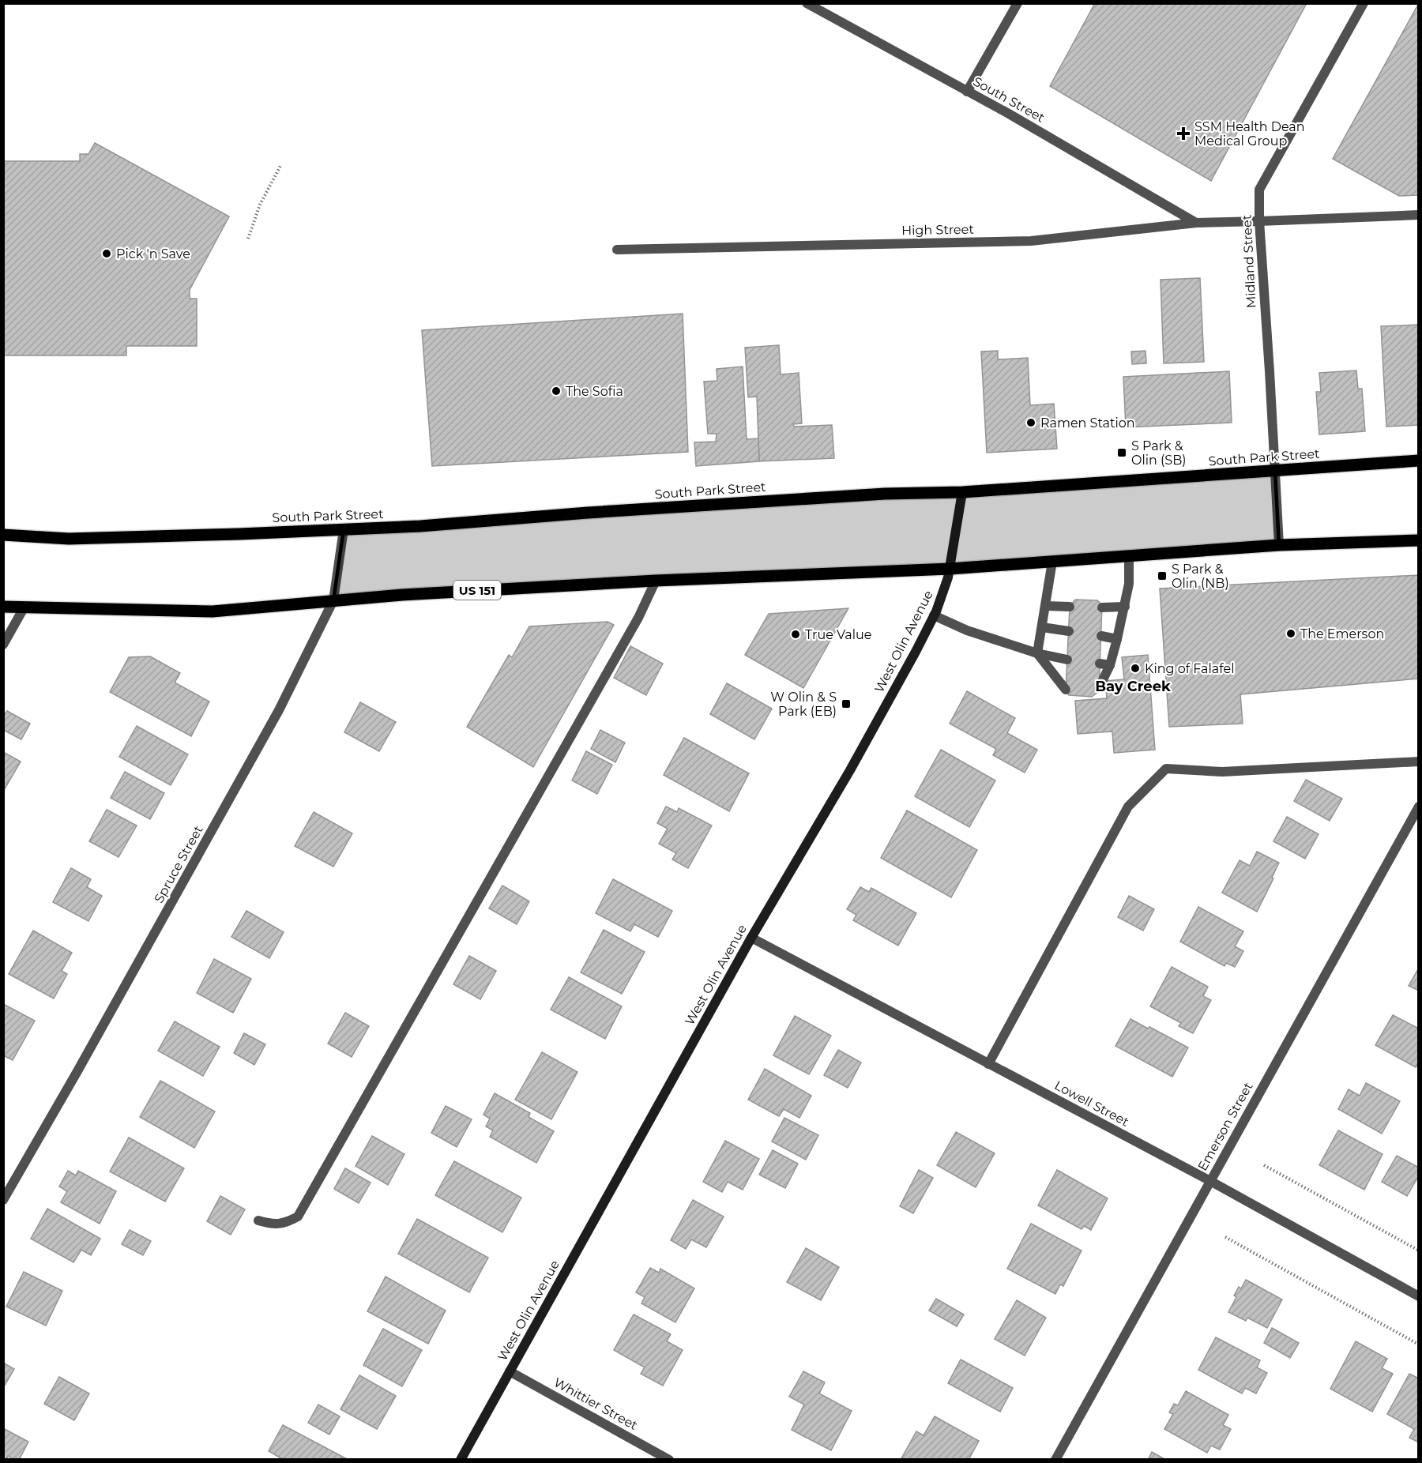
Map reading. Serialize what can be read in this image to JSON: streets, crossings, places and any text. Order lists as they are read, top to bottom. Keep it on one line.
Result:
{"streets":{"main road":["South Park Street","US 151"],"street":["South Street","High Street","Midland Street","West Olin Avenue","Spruce Street","Lowell Street","Emerson Street","Whittier Street"]},"crossings":[["South Street","High Street"],["High Street","Midland Street"],["Midland Street","South Park Street"],["Midland Street","US 151"],["South Park Street","West Olin Avenue"],["South Park Street","Spruce Street"],["US 151","West Olin Avenue"],["US 151","Spruce Street"],["West Olin Avenue","Lowell Street"],["West Olin Avenue","Whittier Street"],["Lowell Street","Emerson Street"]],"districts":["Bay Creek"],"places":{"health":["SSM Health Dean Medical Group"],"other":["Pick 'n Save","The Sofia","Ramen Station","The Emerson","True Value","King of Falafel"],"transit":["S Park & Olin (SB)","S Park & Olin (NB)","W Olin & S Park (EB)"]}}
